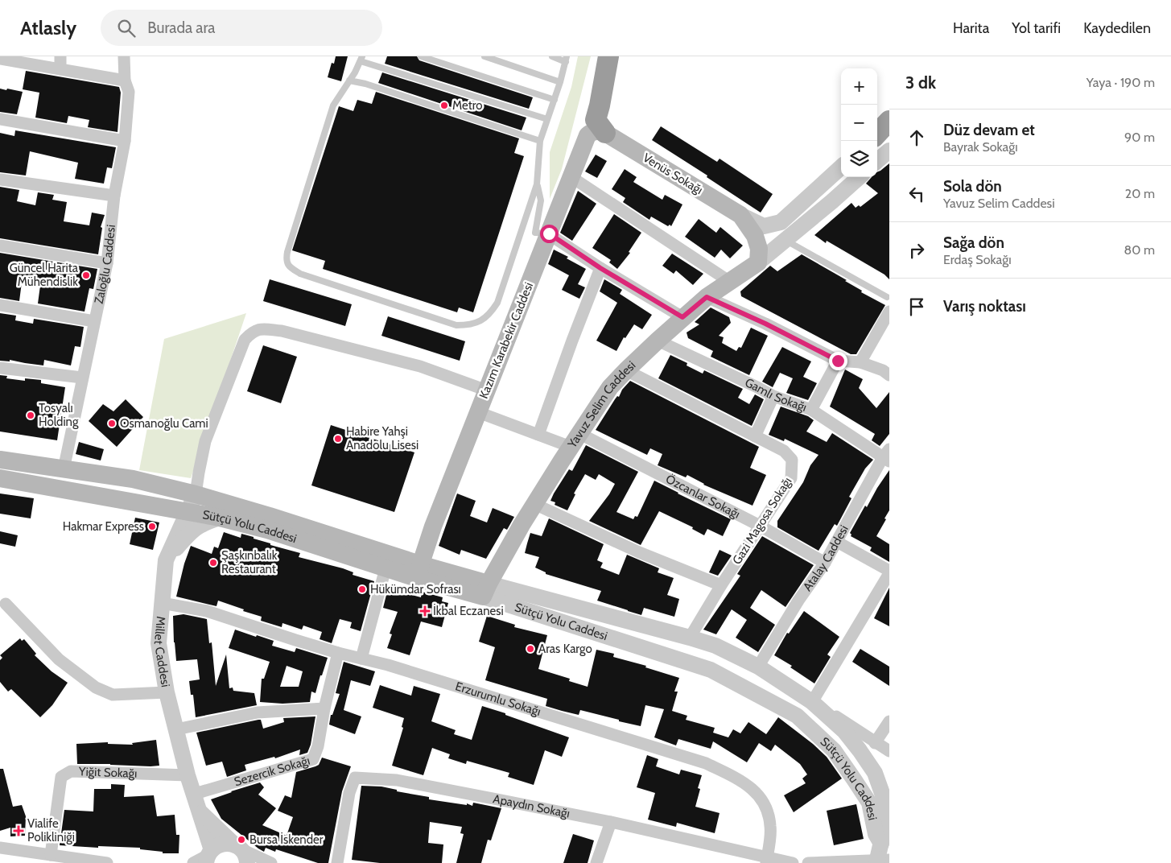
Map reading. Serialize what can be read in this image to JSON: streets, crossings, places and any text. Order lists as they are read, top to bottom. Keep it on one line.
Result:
{"streets":{"main road":["Venüs Sokağı","Kazım Karabekir Caddesi","Yavuz Selim Caddesi","Sütçü Yolu Caddesi"],"street":["Zaloğlu Caddesi","Gamlı Sokağı","Özcanlar Sokağı","Gazi Magosa Sokağı","Atalay Caddesi","Millet Caddesi","Erzurumlu Sokağı","Sezercik Sokağı","Yiğit Sokağı","Apaydın Sokağı"]},"crossings":[["Venüs Sokağı","Kazım Karabekir Caddesi"],["Zaloğlu Caddesi","Sütçü Yolu Caddesi"],["Kazım Karabekir Caddesi","Özcanlar Sokağı"],["Kazım Karabekir Caddesi","Sütçü Yolu Caddesi"],["Gamlı Sokağı","Yavuz Selim Caddesi"],["Gamlı Sokağı","Atalay Caddesi"],["Yavuz Selim Caddesi","Özcanlar Sokağı"],["Yavuz Selim Caddesi","Gazi Magosa Sokağı"],["Yavuz Selim Caddesi","Sütçü Yolu Caddesi"],["Özcanlar Sokağı","Gazi Magosa Sokağı"],["Özcanlar Sokağı","Atalay Caddesi"],["Gazi Magosa Sokağı","Sütçü Yolu Caddesi"],["Sütçü Yolu Caddesi","Atalay Caddesi"],["Sütçü Yolu Caddesi","Millet Caddesi"],["Millet Caddesi","Erzurumlu Sokağı"],["Millet Caddesi","Sezercik Sokağı"],["Millet Caddesi","Yiğit Sokağı"],["Erzurumlu Sokağı","Sezercik Sokağı"],["Erzurumlu Sokağı","Apaydın Sokağı"]],"places":{"other":["Metro","Güncel Harita Mühendislik","Tosyalı Holding","Osmanoğlu Cami","Habire Yahşi Anadolu Lisesi","Hakmar Express","Şaşkınbalık Restaurant","Hükümdar Sofrası","Aras Kargo","Bursa İskender"],"health":["İkbal Eczanesi","Vialife Polikliniği"]},"page":{"header":"Atlasly","search":"Burada ara","nav":["Harita","Yol tarifi","Kaydedilen"],"heading":["3 dk","Yaya · 190 m"],"map_buttons":["+","−"],"list":[["Düz devam et","Bayrak Sokağı","90 m"],["Sola dön","Yavuz Selim Caddesi","20 m"],["Sağa dön","Erdaş Sokağı","80 m"],"Varış noktası"]}}
